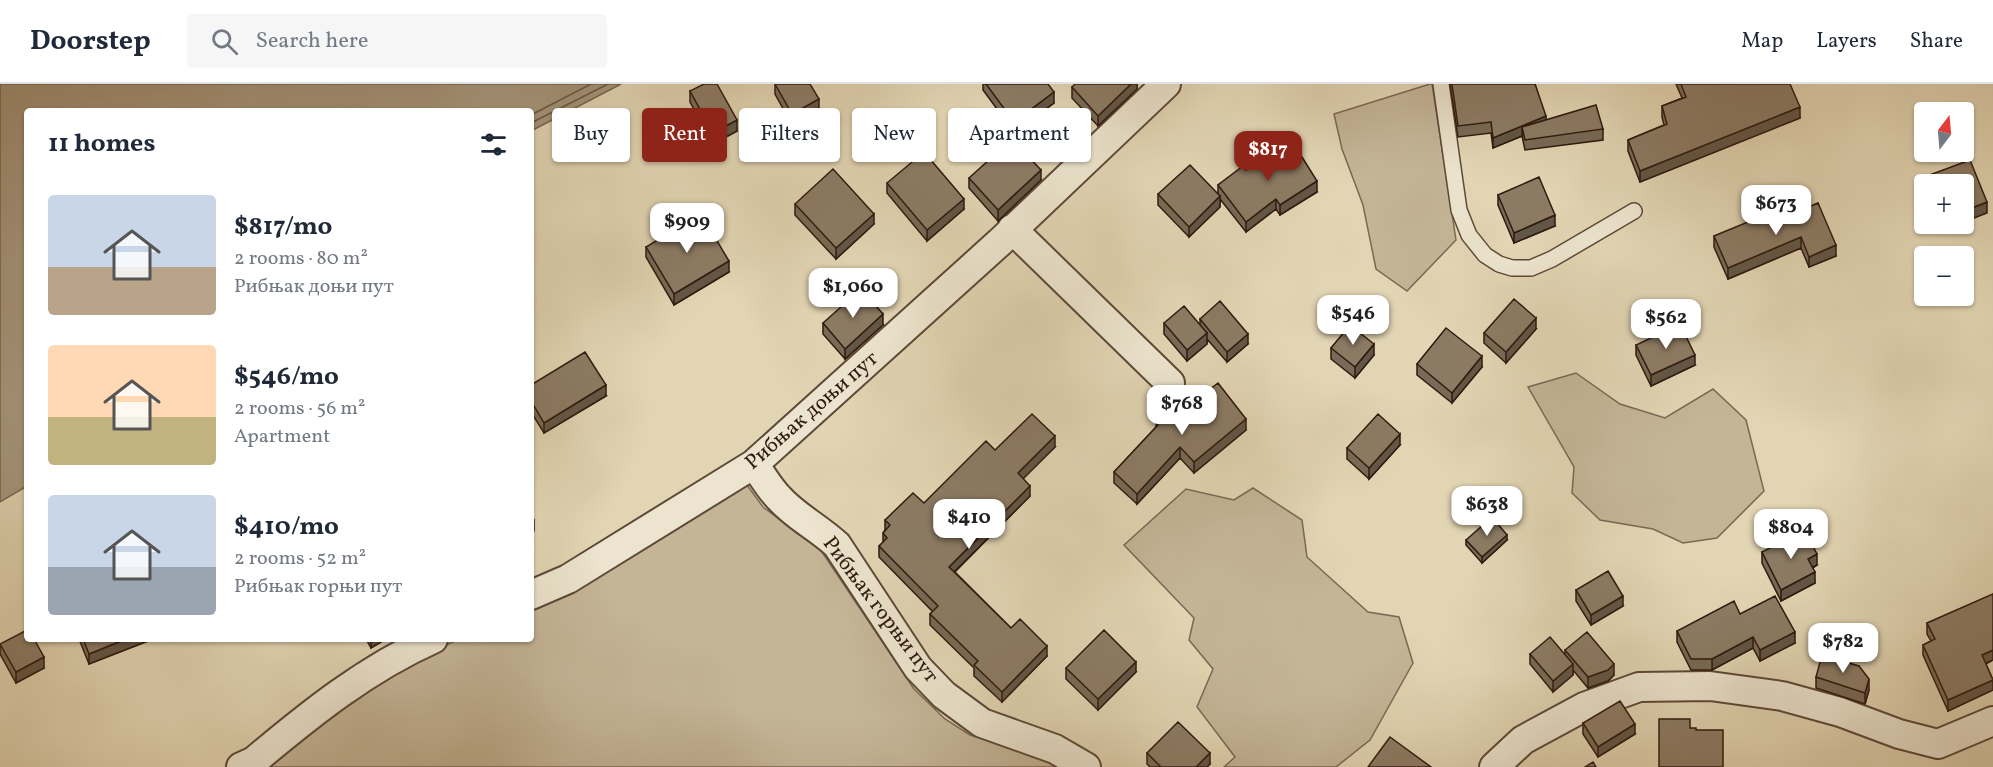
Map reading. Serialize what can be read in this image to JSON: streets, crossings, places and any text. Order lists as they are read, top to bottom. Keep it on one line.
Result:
{"streets":{"street":["Рибњак доњи пут","Рибњак горњи пут"]},"crossings":[["Рибњак доњи пут","Рибњак горњи пут"]],"north":"top","page":{"header":"Doorstep","search":"Search here","nav":["Map","Layers","Share"],"map_buttons":["+","−"],"chip":["Buy","Rent","Filters","New","Apartment"],"heading":"11 homes","price":["$817","$673","$909","$1,060","$546","$562","$768","$638","$410","$804","$782"],"list":[{"name":"$817/mo","note":"2 rooms · 80 m² · Рибњак доњи пут"},{"name":"$546/mo","note":"2 rooms · 56 m² · Apartment"},{"name":"$410/mo","note":"2 rooms · 52 m² · Рибњак горњи пут"}]}}
